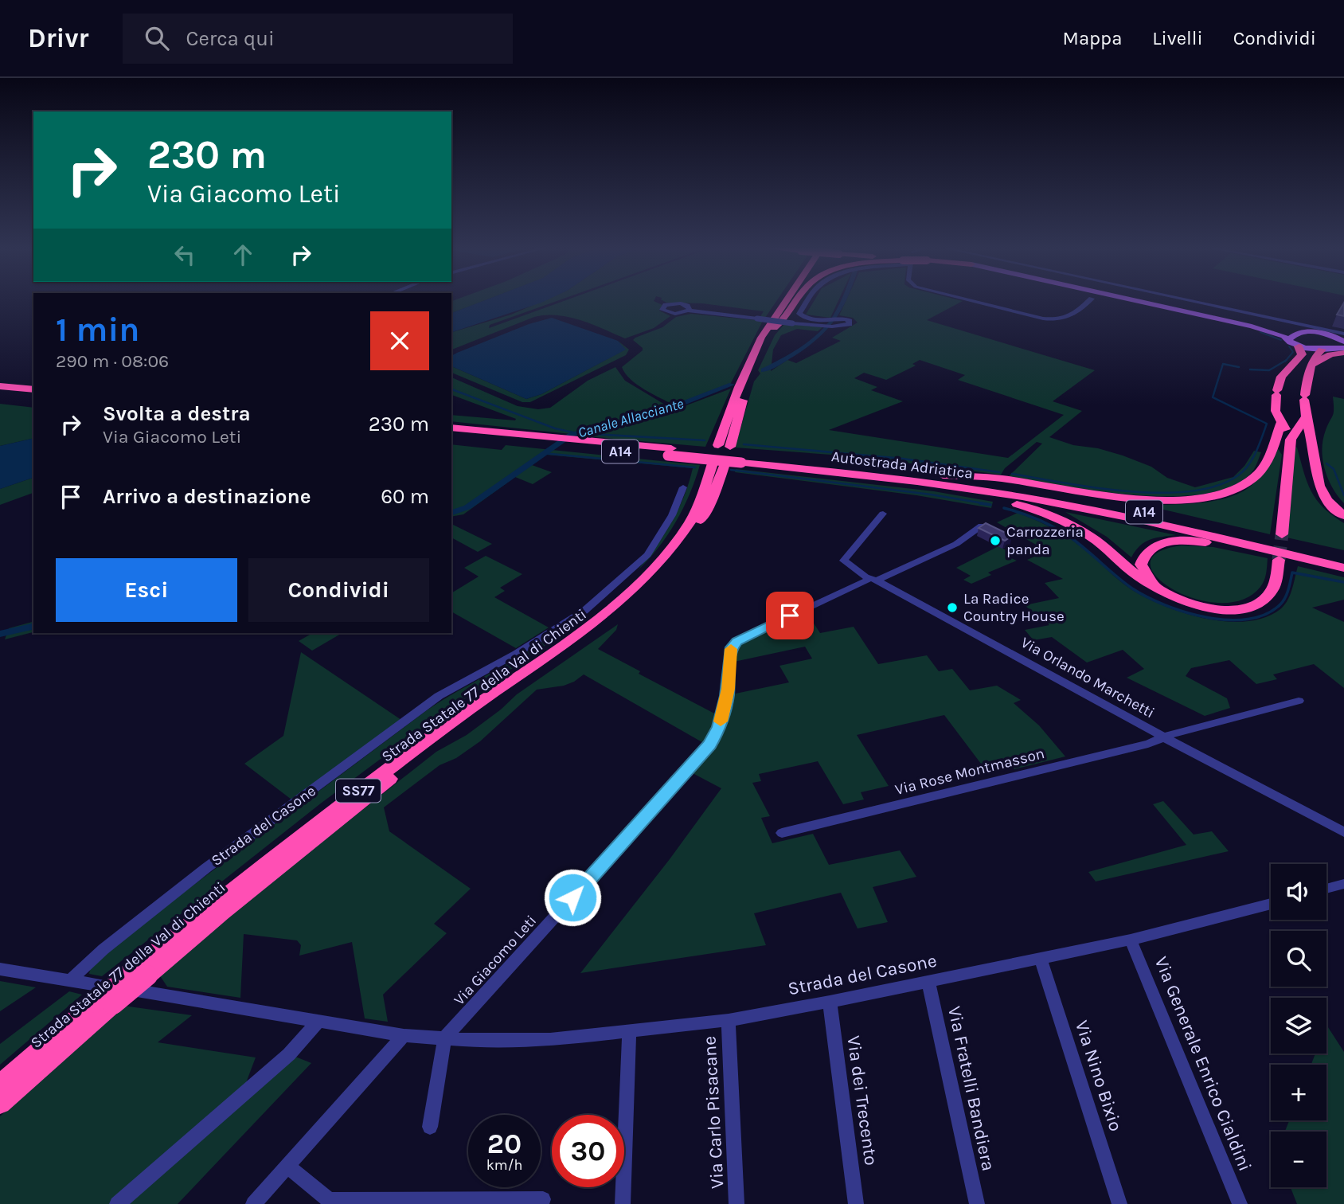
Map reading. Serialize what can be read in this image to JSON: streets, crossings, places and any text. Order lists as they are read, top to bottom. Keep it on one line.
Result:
{"streets":{"highway":["A14","Autostrada Adriatica","Strada Statale 77 della Val di Chienti","SS77"],"street":["Via Orlando Marchetti","Via Rose Montmasson","Strada del Casone","Via Giacomo Leti","Via Generale Enrico Cialdini","Via Nino Bixio","Via Fratelli Bandiera","Via dei Trecento","Via Carlo Pisacane"]},"crossings":[["Autostrada Adriatica","Strada Statale 77 della Val di Chienti"],["Via Orlando Marchetti","Via Rose Montmasson"],["Via Orlando Marchetti","Via Giacomo Leti"],["Strada del Casone","Via Giacomo Leti"],["Strada del Casone","Via Generale Enrico Cialdini"],["Strada del Casone","Via Nino Bixio"],["Strada del Casone","Via Fratelli Bandiera"],["Strada del Casone","Via dei Trecento"],["Strada del Casone","Via Carlo Pisacane"]],"water":["Canale Allacciante"],"places":["Carrozzeria panda","La Radice Country House"],"page":{"header":"Drivr","search":"Cerca qui","nav":["Mappa","Livelli","Condividi"],"turn":["230 m","Via Giacomo Leti"],"heading":["1 min","290 m · 08:06"],"list":[{"name":"Svolta a destra","note":"Via Giacomo Leti","value":"230 m"},{"name":"Arrivo a destinazione","value":"60 m"}],"buttons":["Esci","Condividi"],"map_buttons":["+","−"],"speed":"20 km/h","limit":"30"}}
